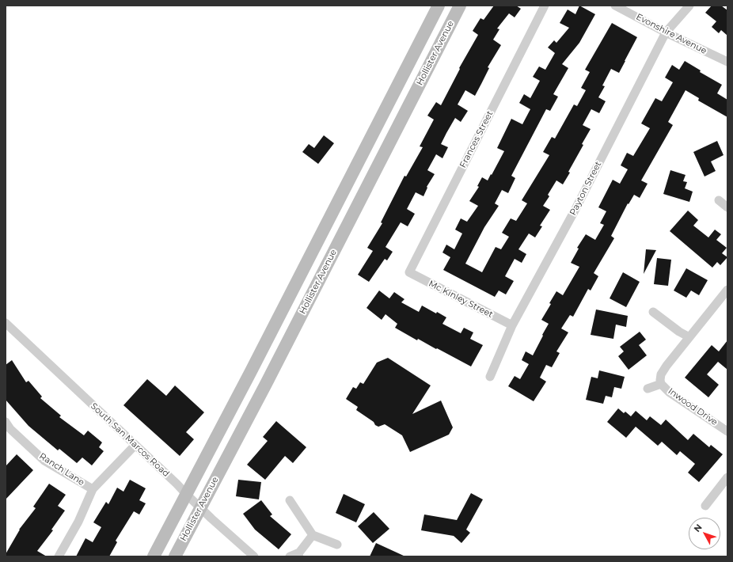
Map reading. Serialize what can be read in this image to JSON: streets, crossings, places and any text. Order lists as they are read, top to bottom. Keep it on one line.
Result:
{"streets":{"main road":["Hollister Avenue"],"street":["Evonshire Avenue","Frances Street","Payton Street","Mc Kinley Street","Inwood Drive","South San Marcos Road","Ranch Lane"]},"crossings":[["Evonshire Avenue","Payton Street"],["Hollister Avenue","South San Marcos Road"],["Frances Street","Mc Kinley Street"],["Payton Street","Mc Kinley Street"]],"north":"top left"}
